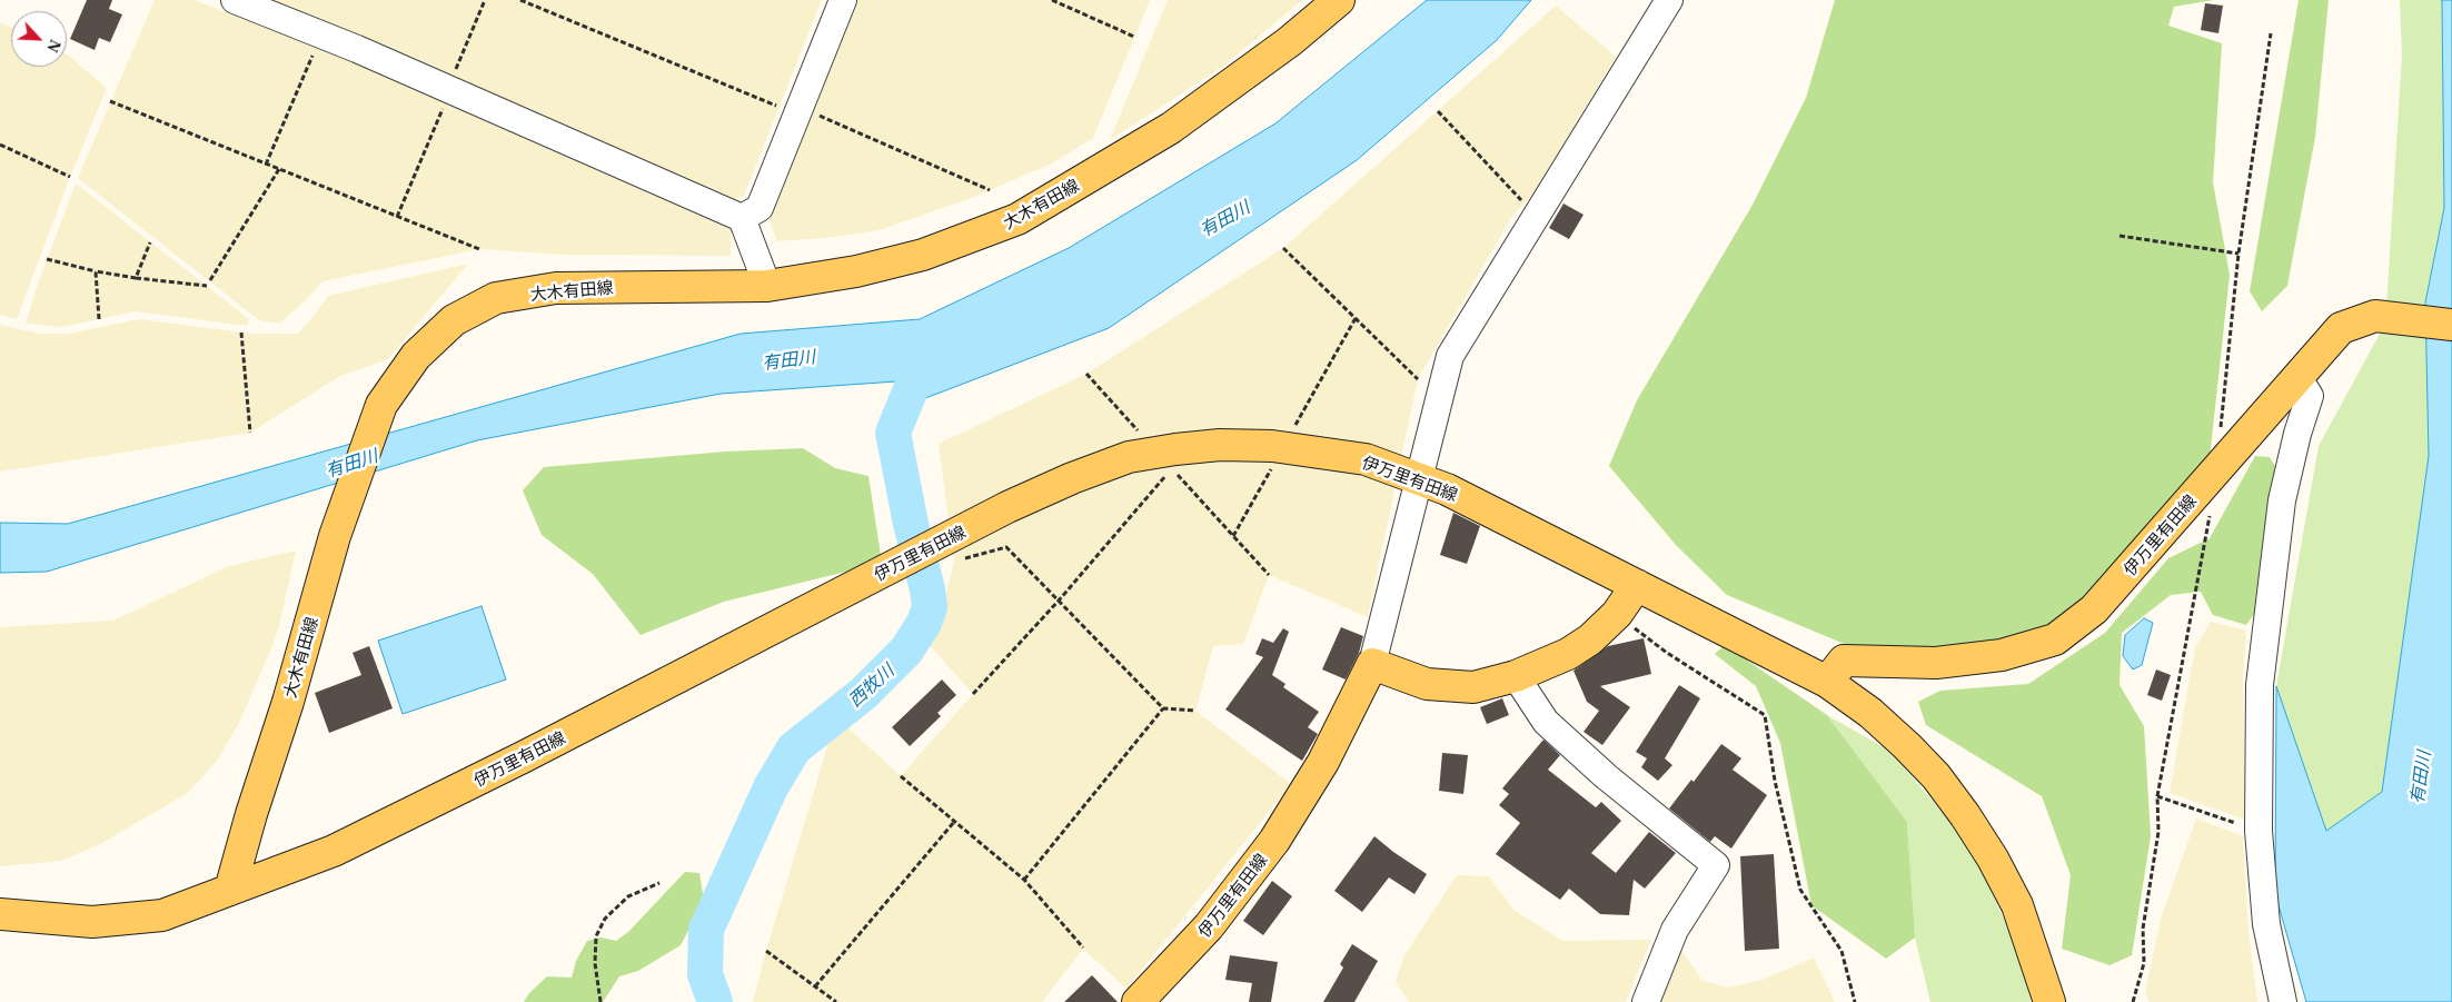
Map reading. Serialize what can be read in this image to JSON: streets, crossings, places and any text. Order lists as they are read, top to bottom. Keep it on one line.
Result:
{"streets":{"main road":["大木有田線","伊万里有田線"]},"crossings":[["大木有田線","伊万里有田線"]],"water":["有田川","西牧川"],"north":"bottom right"}
